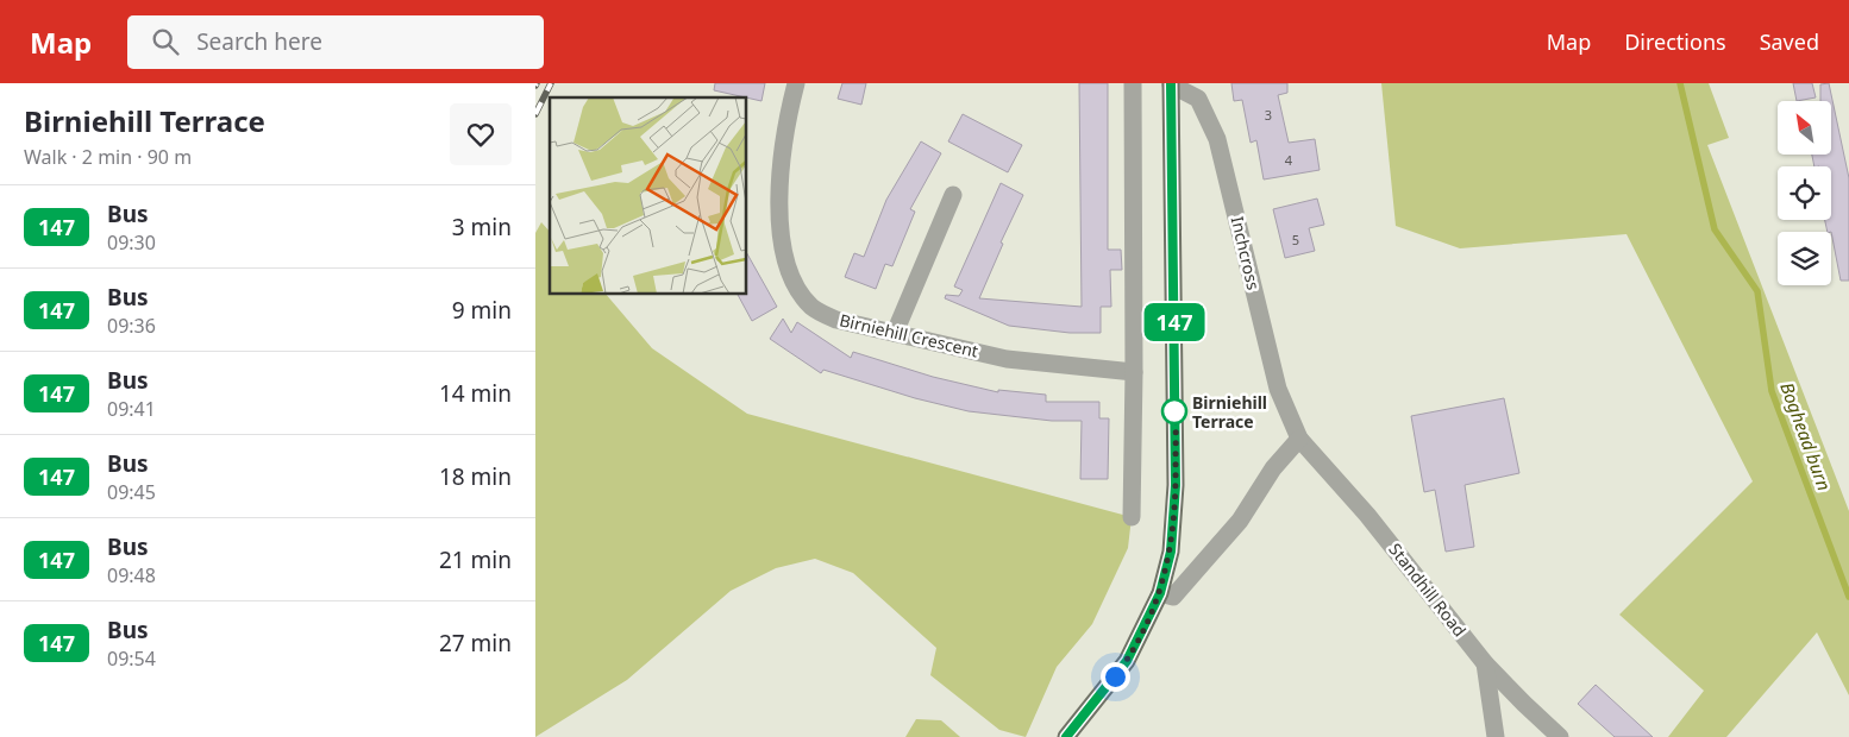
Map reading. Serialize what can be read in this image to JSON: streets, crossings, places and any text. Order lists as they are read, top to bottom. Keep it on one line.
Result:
{"streets":{"street":["Inchcross","Birniehill Crescent","Standhill Road"]},"crossings":[["Inchcross","Standhill Road"]],"water":["Boghead burn"],"places":["Birniehill Terrace"],"lines":["bus line 147"],"house_numbers":["3","4","5"],"north":"top left","page":{"header":"Map","search":"Search here","nav":["Map","Directions","Saved"],"heading":["Birniehill Terrace","Walk · 2 min · 90 m"],"on_map":"147","list":[{"mark":"147","name":"Bus","note":"09:30","value":"3 min"},{"mark":"147","name":"Bus","note":"09:36","value":"9 min"},{"mark":"147","name":"Bus","note":"09:41","value":"14 min"},{"mark":"147","name":"Bus","note":"09:45","value":"18 min"},{"mark":"147","name":"Bus","note":"09:48","value":"21 min"},{"mark":"147","name":"Bus","note":"09:54","value":"27 min"}]}}
